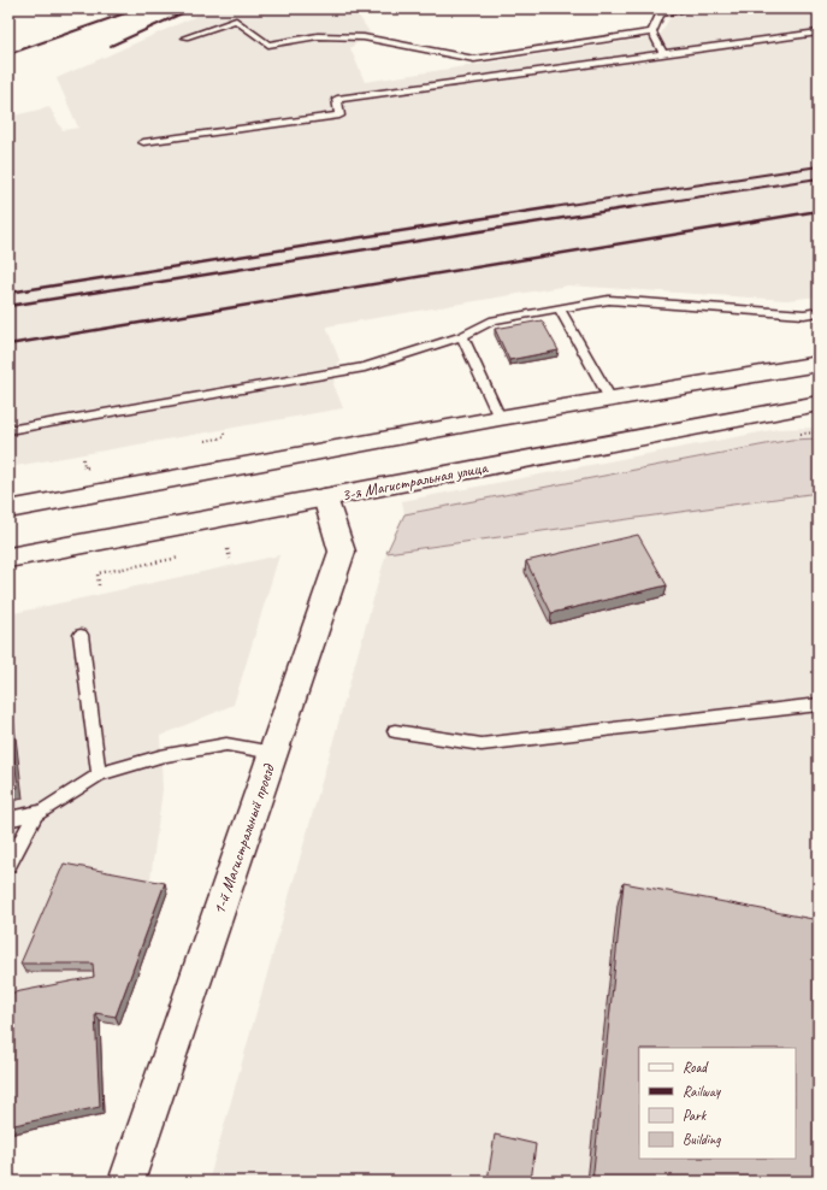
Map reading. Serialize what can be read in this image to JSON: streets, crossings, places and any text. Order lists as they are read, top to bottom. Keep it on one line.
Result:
{"streets":{"main road":["3-я Магистральная улица","1-й Магистральный проезд"]},"crossings":[["3-я Магистральная улица","1-й Магистральный проезд"]],"legend":["Road","Railway","Park","Building"]}
